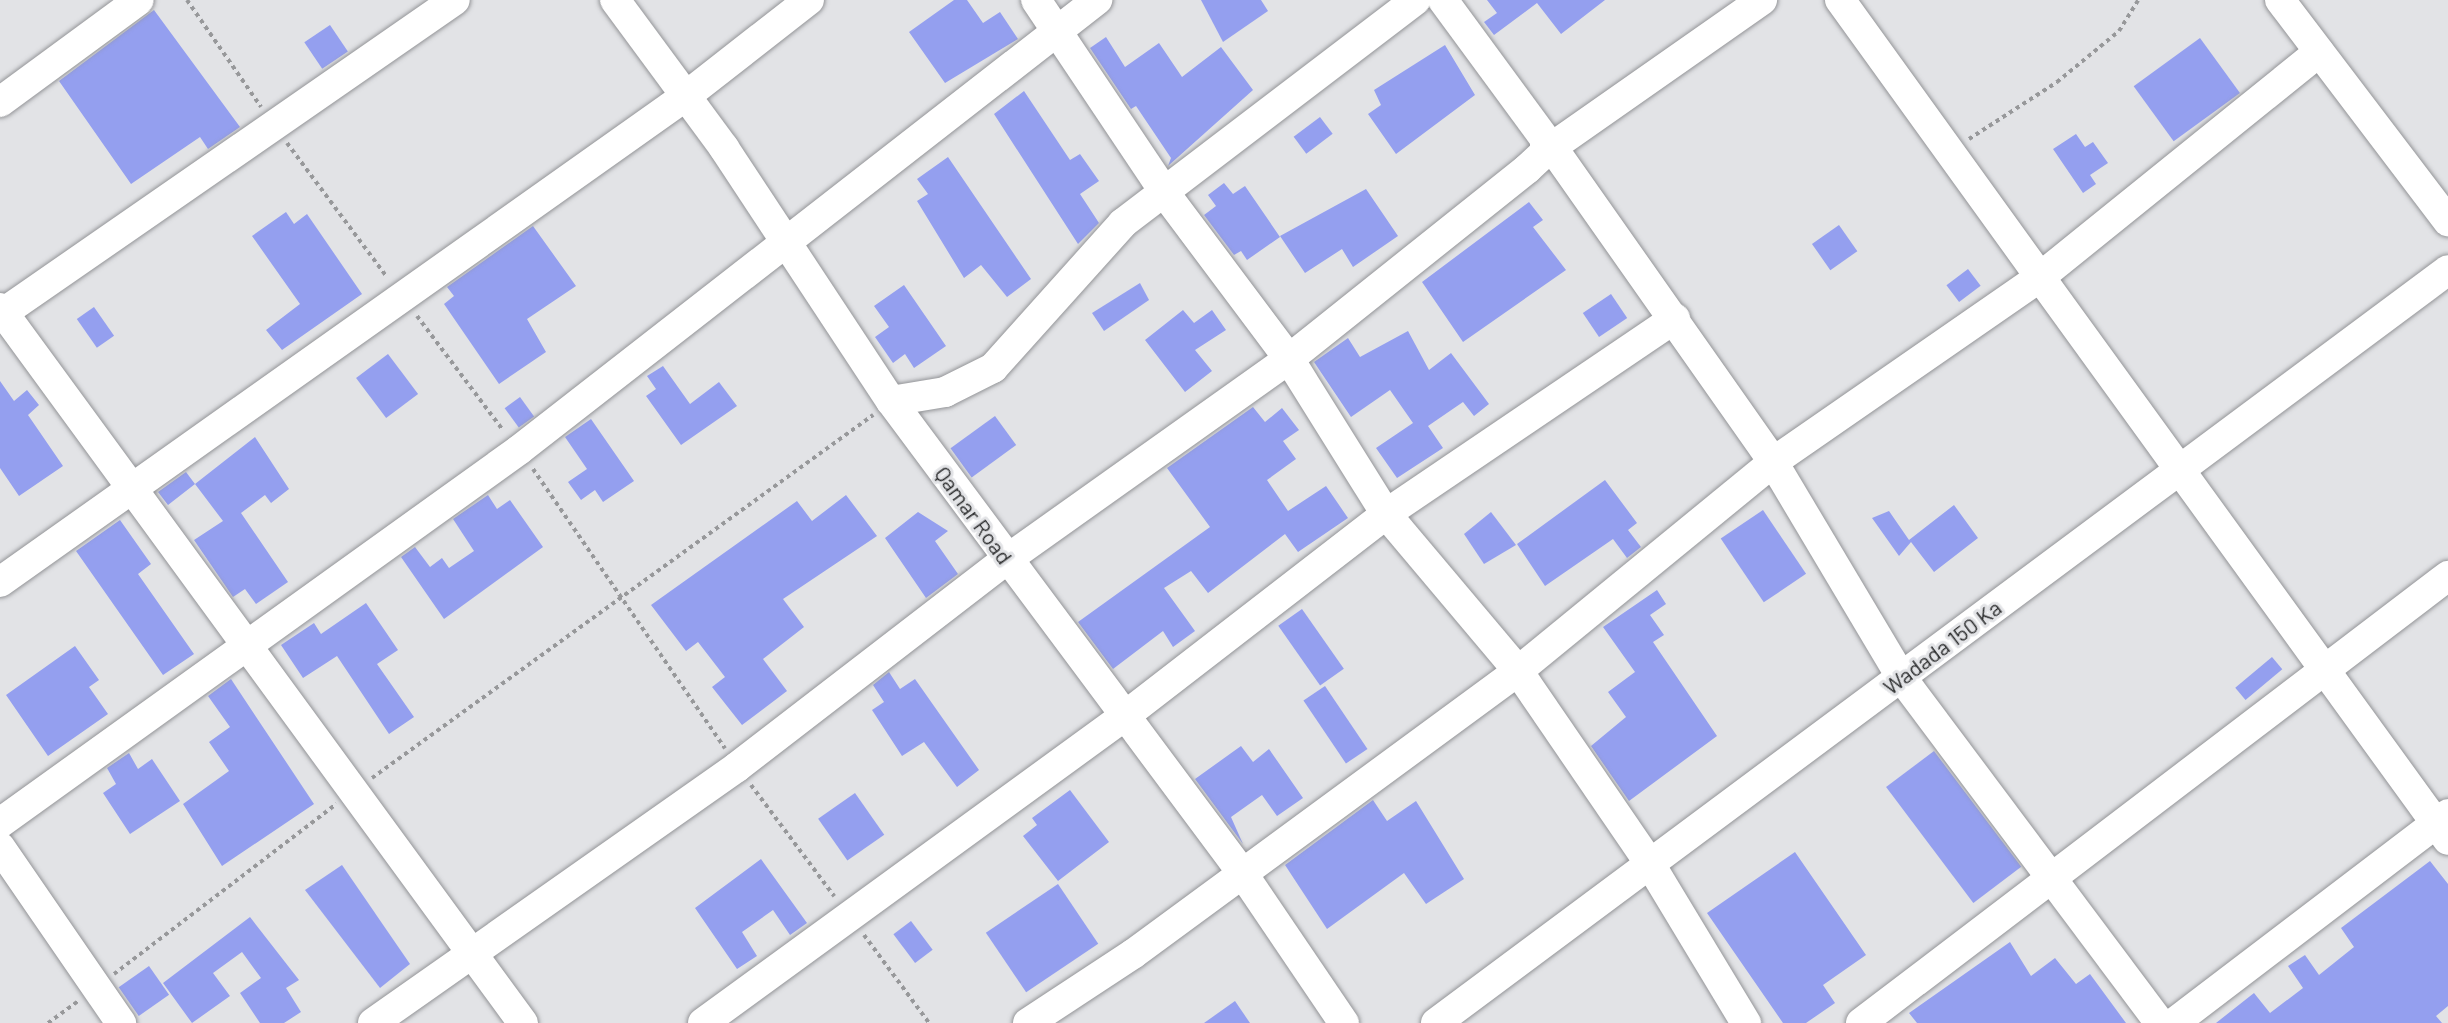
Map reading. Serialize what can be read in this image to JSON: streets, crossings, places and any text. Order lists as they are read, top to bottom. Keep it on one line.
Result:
{"streets":{"street":["Qamar Road","Wadada 150 Ka"]}}
